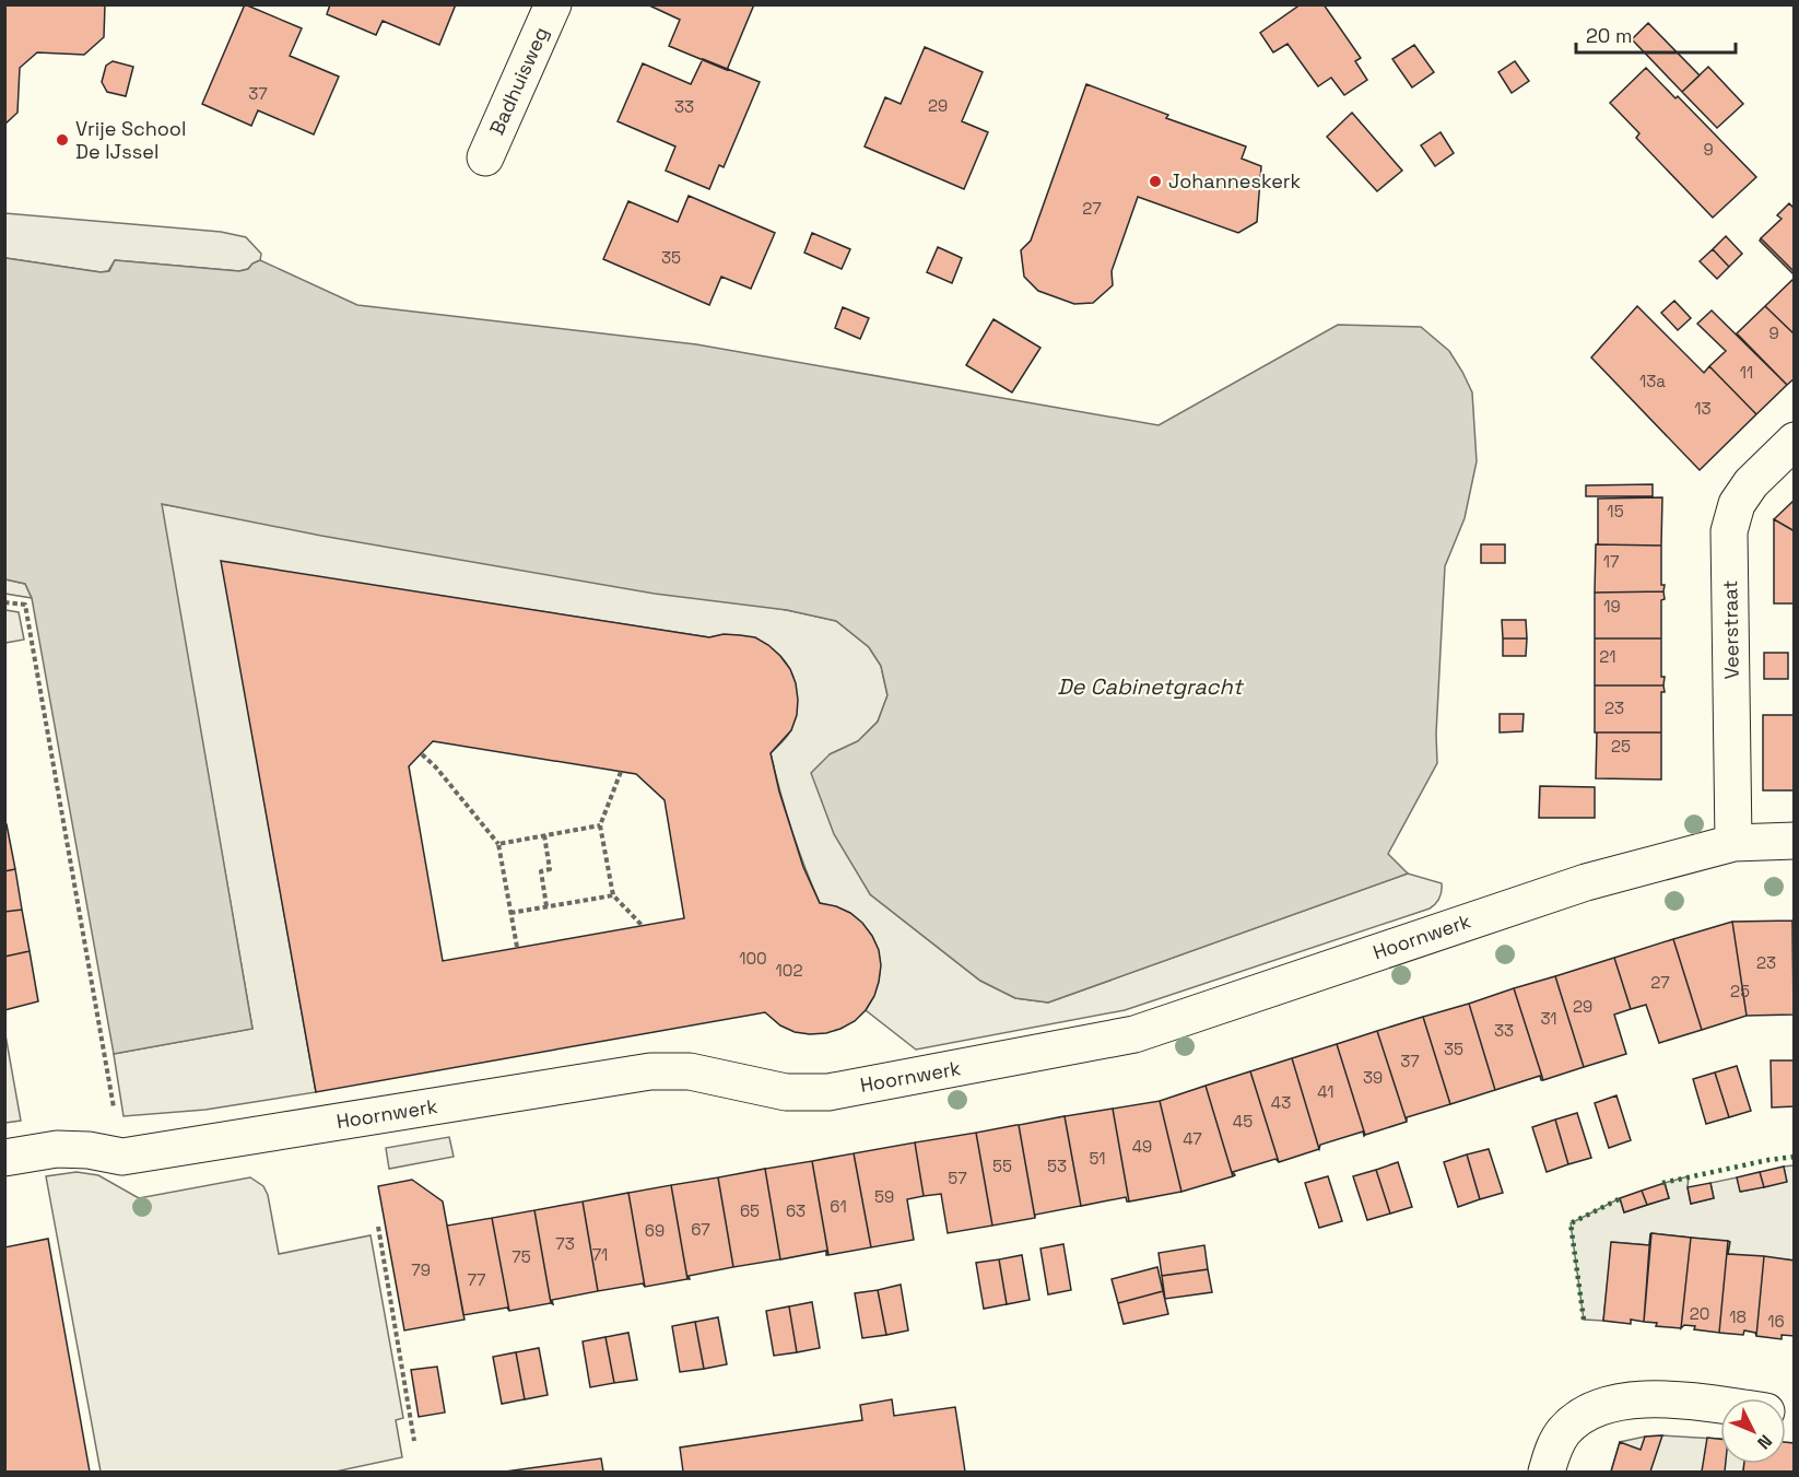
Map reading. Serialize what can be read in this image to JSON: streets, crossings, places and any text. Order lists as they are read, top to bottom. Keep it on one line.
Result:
{"streets":{"street":["Badhuisweg","Veerstraat","Hoornwerk"]},"crossings":[["Veerstraat","Hoornwerk"]],"water":["De Cabinetgracht"],"places":["Vrije School De IJssel","Johanneskerk"],"house_numbers":["37","29","33","9","27","35","9","11","13a","13","15","17","19","21","23","25","100","23","102","27","25","29","31","33","35","37","39","41","43","45","47","49","51","55","53","57","59","61","65","63","67","69","73","71","75","79","77","20","18","16"],"scale_bar":"20 m","north":"bottom right"}
